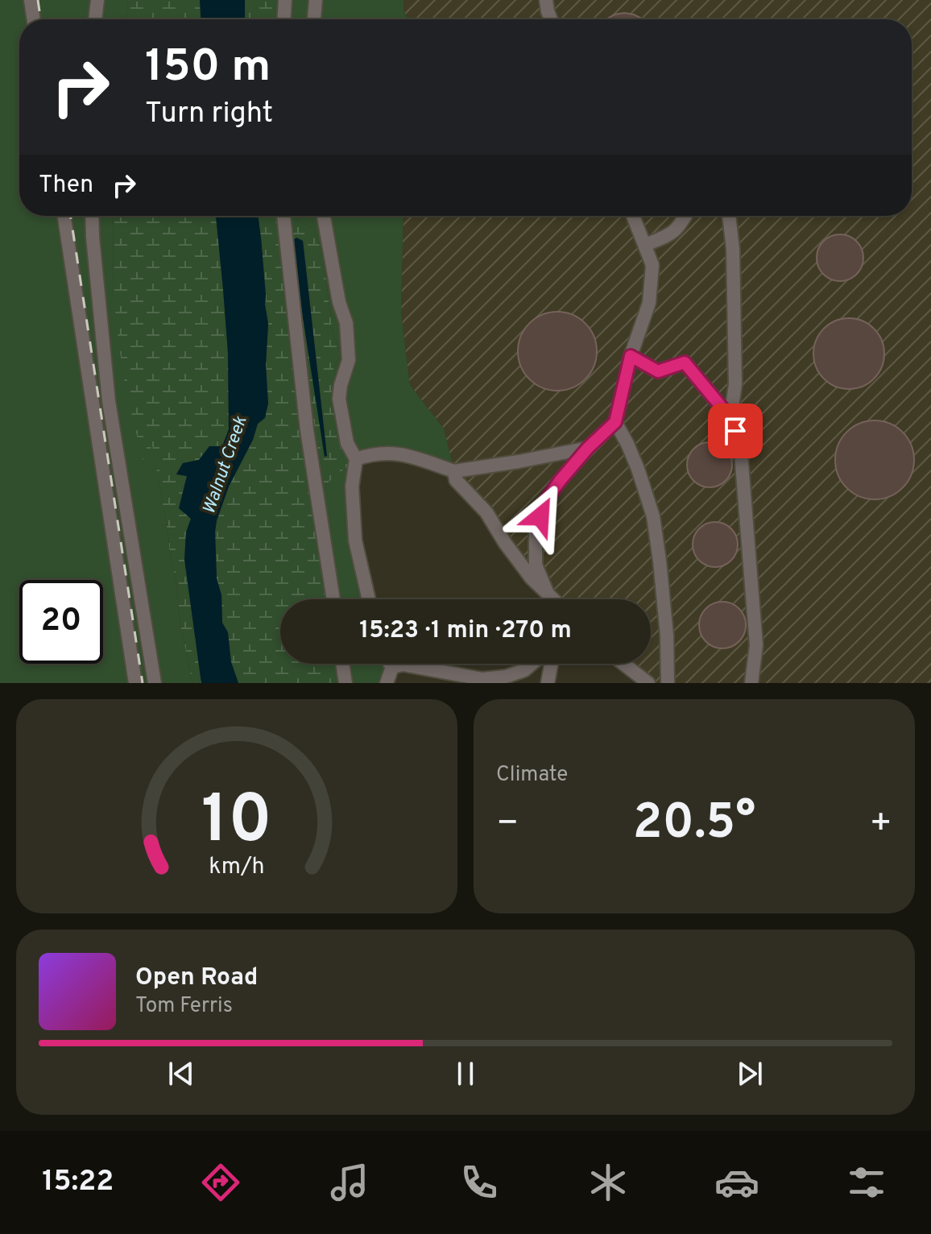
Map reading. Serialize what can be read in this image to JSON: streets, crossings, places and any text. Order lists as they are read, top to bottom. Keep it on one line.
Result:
{"water":["Walnut Creek"],"page":{"turn":["150 m","Turn right"],"then":"Then","limit":"20","trip":"15:23 · 1 min · 270 m","tile":"Climate","heat":["−","20.5°","+"],"song":["Open Road","Tom Ferris"],"tabs":"15:22","gauge":["10","km/h"]}}
